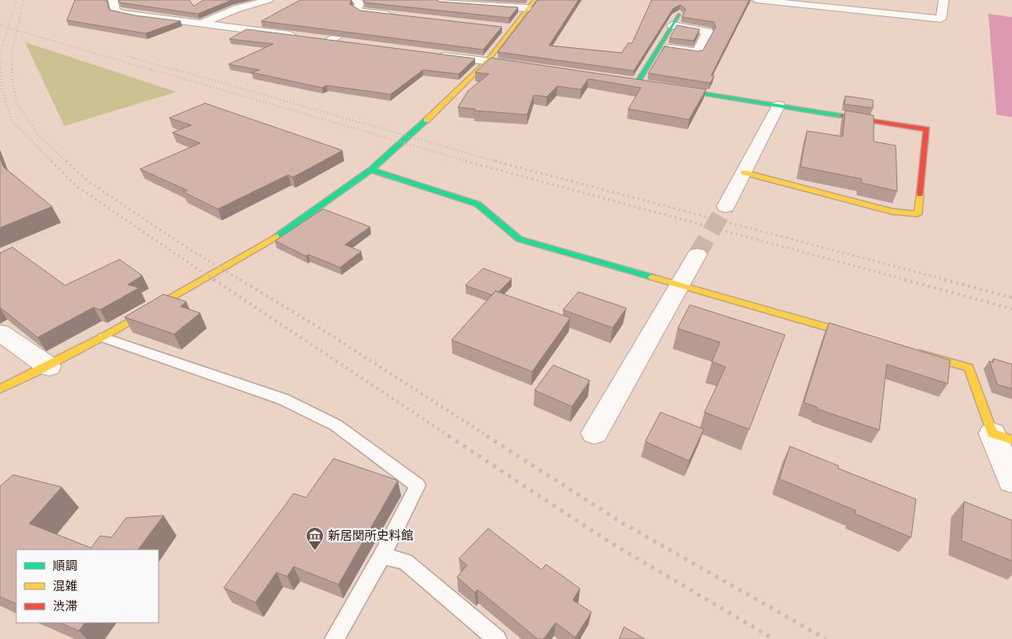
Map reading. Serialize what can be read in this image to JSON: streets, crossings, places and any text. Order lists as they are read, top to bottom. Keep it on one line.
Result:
{"places":{"museum":["新居関所史料館"]},"legend":["順調","混雑","渋滞"]}
